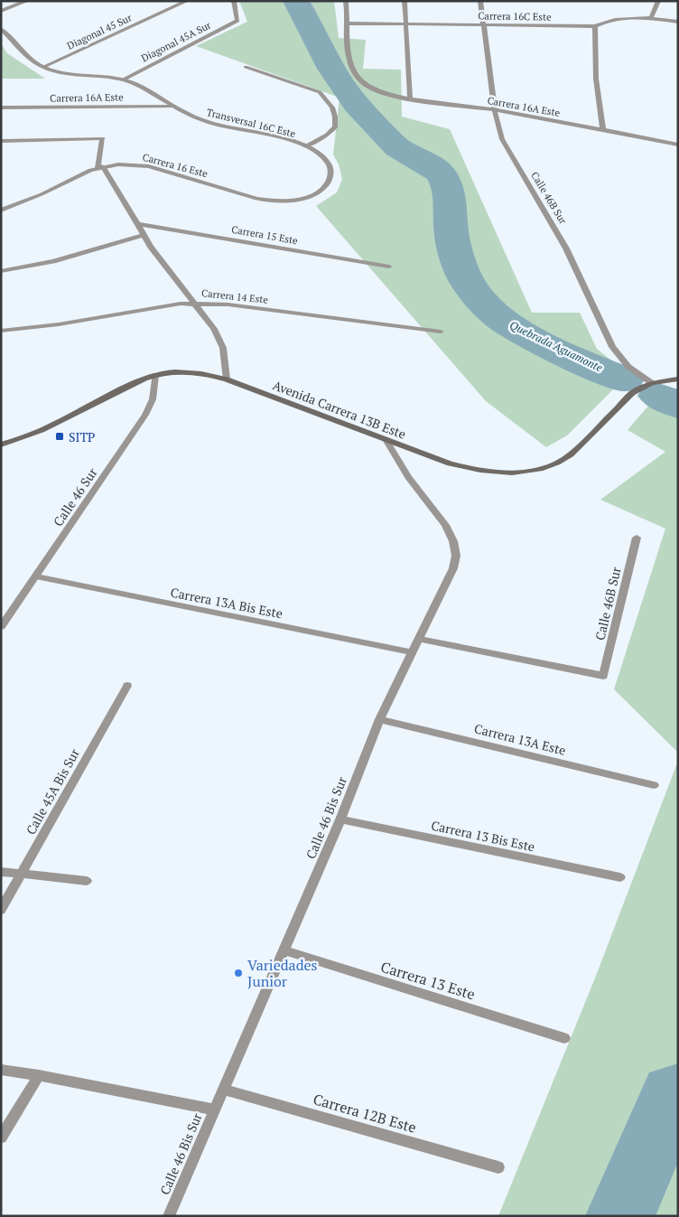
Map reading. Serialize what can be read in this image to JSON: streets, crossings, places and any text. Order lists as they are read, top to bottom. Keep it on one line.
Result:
{"streets":{"main road":["Avenida Carrera 13B Este"],"street":["Carrera 16C Este","Diagonal 45 Sur","Diagonal 45A Sur","Carrera 16A Este","Transversal 16C Este","Carrera 16 Este","Calle 46B Sur","Carrera 15 Este","Carrera 14 Este","Calle 46 Sur","Carrera 13A Bis Este","Carrera 13A Este","Calle 45A Bis Sur","Calle 46 Bis Sur","Carrera 13 Bis Este","Carrera 13 Este","Carrera 12B Este"]},"crossings":[["Carrera 16C Este","Carrera 16A Este"],["Carrera 16C Este","Calle 46B Sur"],["Diagonal 45 Sur","Transversal 16C Este"],["Diagonal 45A Sur","Transversal 16C Este"],["Carrera 16A Este","Transversal 16C Este"],["Carrera 16A Este","Calle 46B Sur"],["Transversal 16C Este","Carrera 16 Este"],["Calle 46B Sur","Avenida Carrera 13B Este"],["Calle 46B Sur","Calle 46 Bis Sur"],["Avenida Carrera 13B Este","Calle 46 Sur"],["Avenida Carrera 13B Este","Calle 46 Bis Sur"],["Calle 46 Sur","Carrera 13A Bis Este"],["Carrera 13A Bis Este","Calle 46 Bis Sur"],["Carrera 13A Este","Calle 46 Bis Sur"],["Calle 46 Bis Sur","Carrera 13 Bis Este"],["Calle 46 Bis Sur","Carrera 13 Este"],["Calle 46 Bis Sur","Carrera 12B Este"]],"water":["Quebrada Aguamonte"],"places":{"transit":["SITP"],"other":["Variedades Junior"]}}
